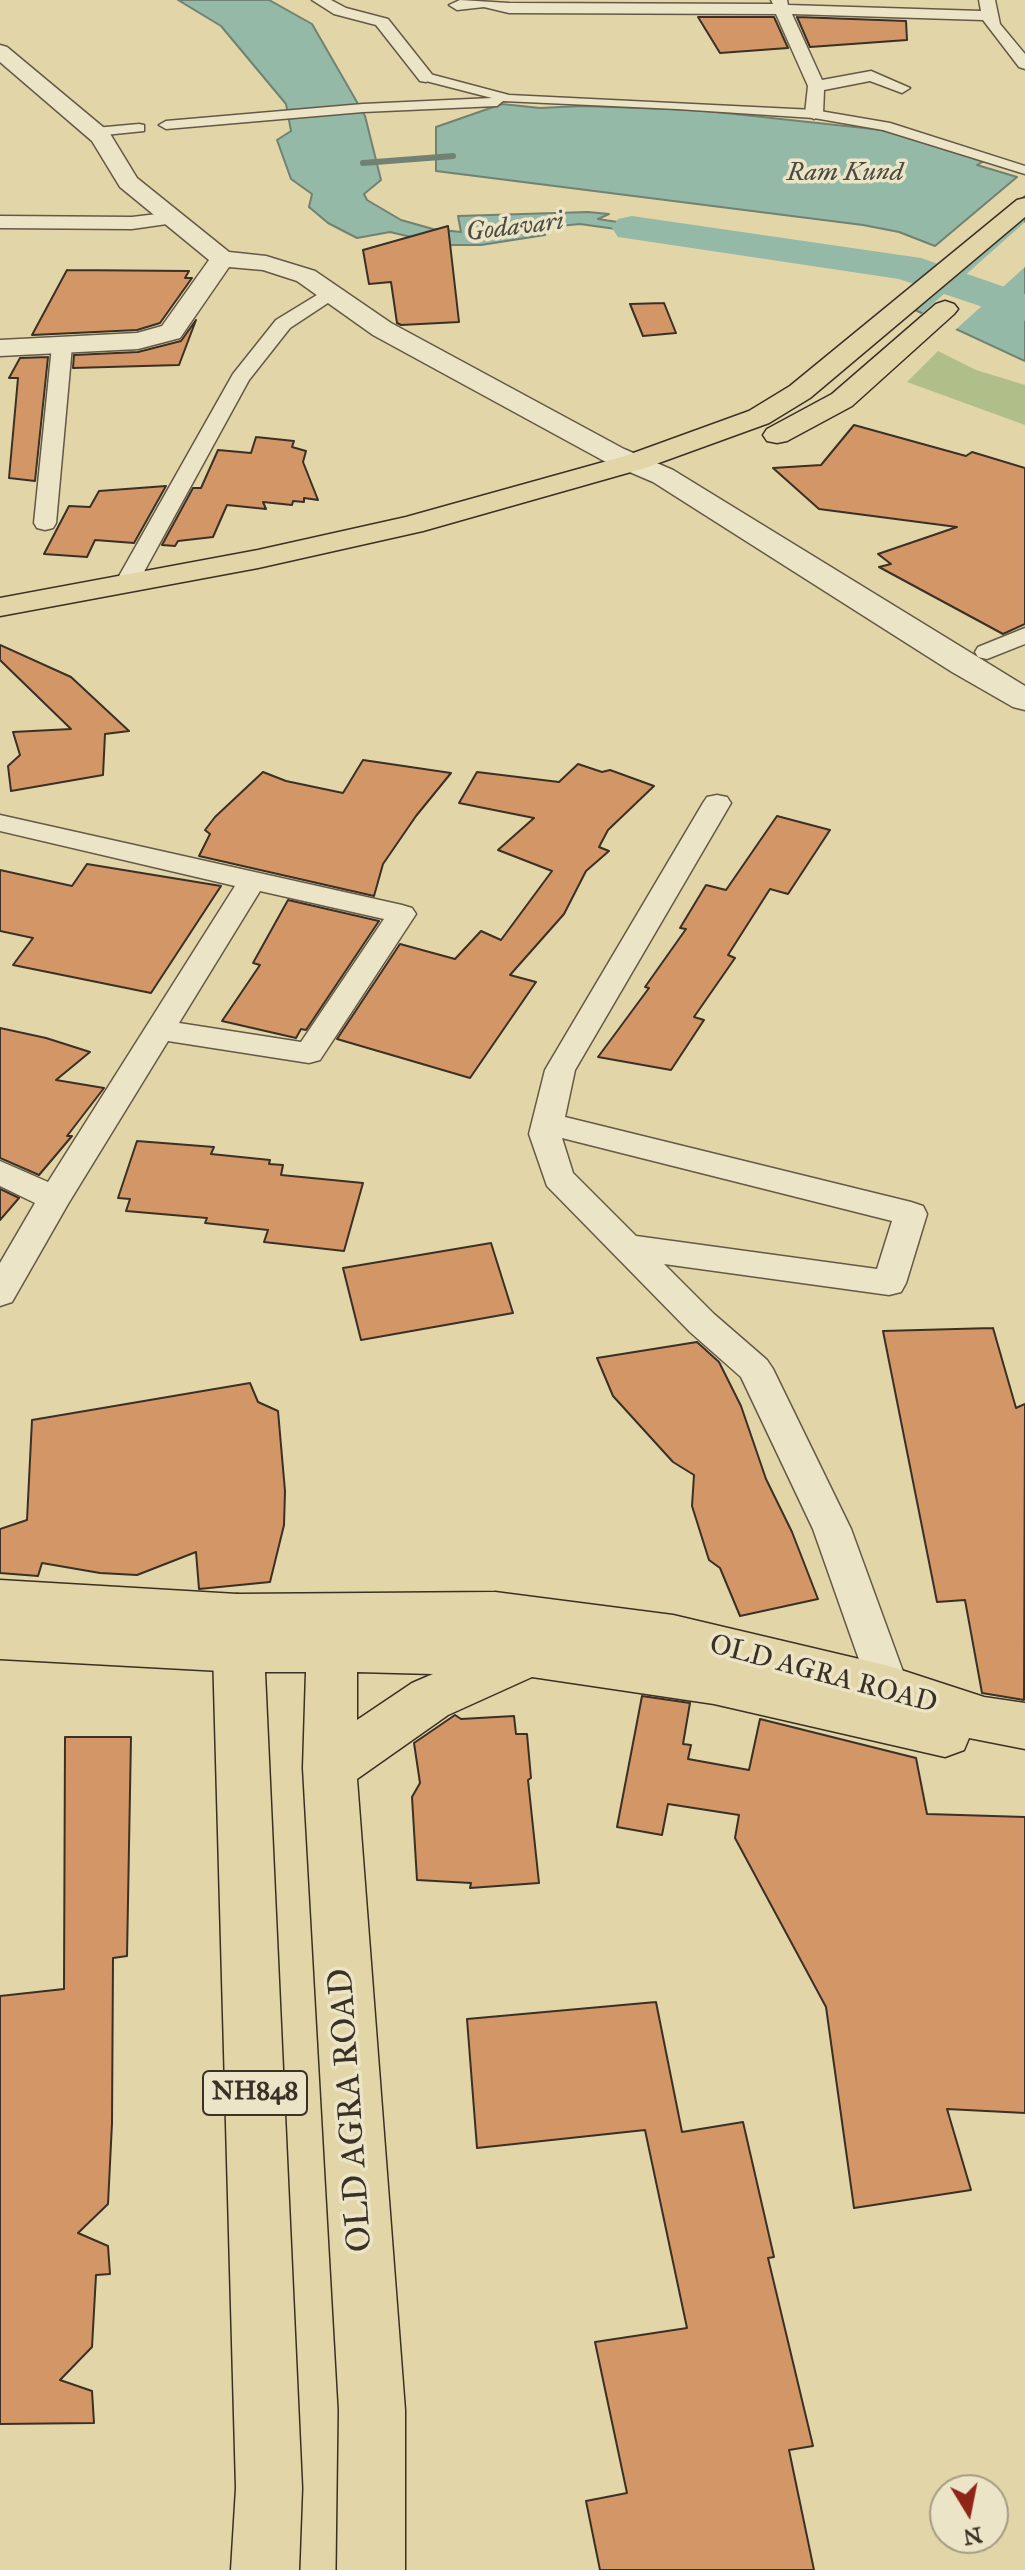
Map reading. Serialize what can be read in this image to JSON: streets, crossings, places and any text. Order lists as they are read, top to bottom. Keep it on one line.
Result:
{"streets":{"main road":["OLD AGRA ROAD","NH848"]},"crossings":[["OLD AGRA ROAD","NH848"]],"water":["Ram Kund","Godavari"],"north":"bottom"}
